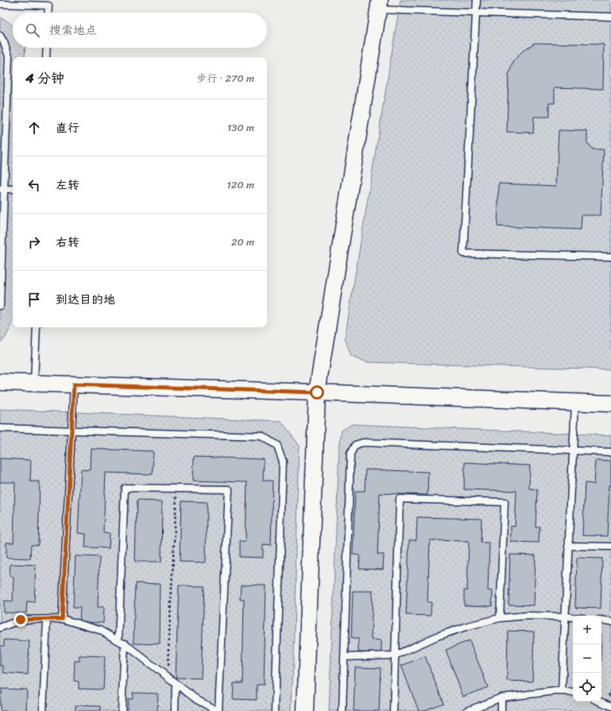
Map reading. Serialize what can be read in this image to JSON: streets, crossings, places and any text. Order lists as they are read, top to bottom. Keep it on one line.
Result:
{"page":{"search":"搜索地点","heading":["4 分钟","步行 · 270 m"],"list":[["直行","130 m"],["左转","120 m"],["右转","20 m"],"到达目的地"],"map_buttons":["+","−"]}}
